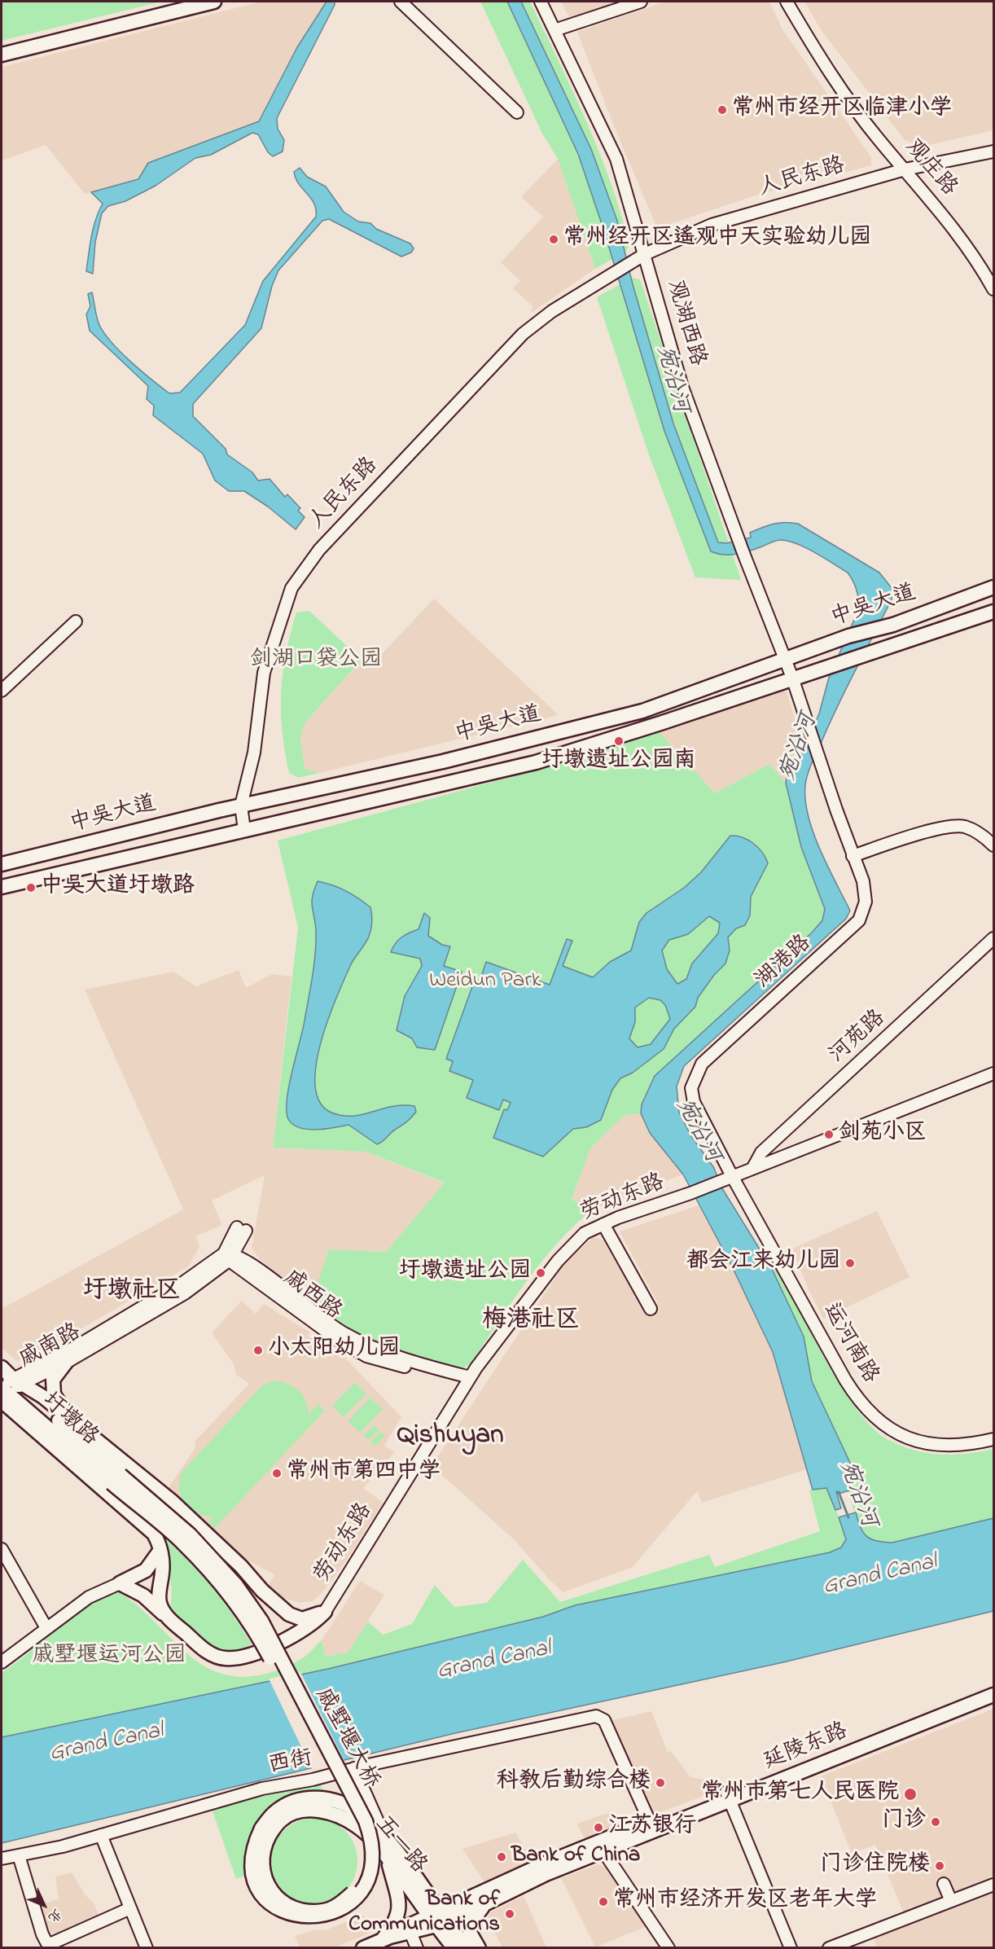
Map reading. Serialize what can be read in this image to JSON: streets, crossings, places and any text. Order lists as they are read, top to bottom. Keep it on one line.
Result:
{"streets":{"main road":["中吴大道","圩墩路","戚墅堰大桥","延陵东路","五一路"],"street":["观庄路","人民东路","观湖西路","湖港路","河苑路","劳动东路","戚西路","运河南路","戚南路","西街"]},"crossings":[["观庄路","人民东路"],["人民东路","观湖西路"],["人民东路","中吴大道"],["观湖西路","中吴大道"],["中吴大道","湖港路"],["湖港路","劳动东路"],["湖港路","运河南路"],["河苑路","劳动东路"],["劳动东路","戚西路"],["劳动东路","运河南路"],["戚西路","戚南路"],["戚南路","圩墩路"],["圩墩路","戚墅堰大桥"],["戚墅堰大桥","五一路"],["延陵东路","西街"],["延陵东路","五一路"]],"districts":["圩墩社区","梅港社区","Qishuyan"],"water":["宛沿河","Grand Canal"],"parks":["剑湖口袋公园","Weidun Park","戚墅堰运河公园"],"places":["常州市经开区临津小学","常州经开区遥观中天实验幼儿园","圩墩遗址公园南","中吴大道圩墩路","剑苑小区","都会江来幼儿园","圩墩遗址公园","小太阳幼儿园","常州市第四中学","科教后勤综合楼","常州市第七人民医院","门诊","江苏银行","Bank of China","门诊住院楼","常州市经济开发区老年大学","Bank of Communications"],"north":"bottom right"}
